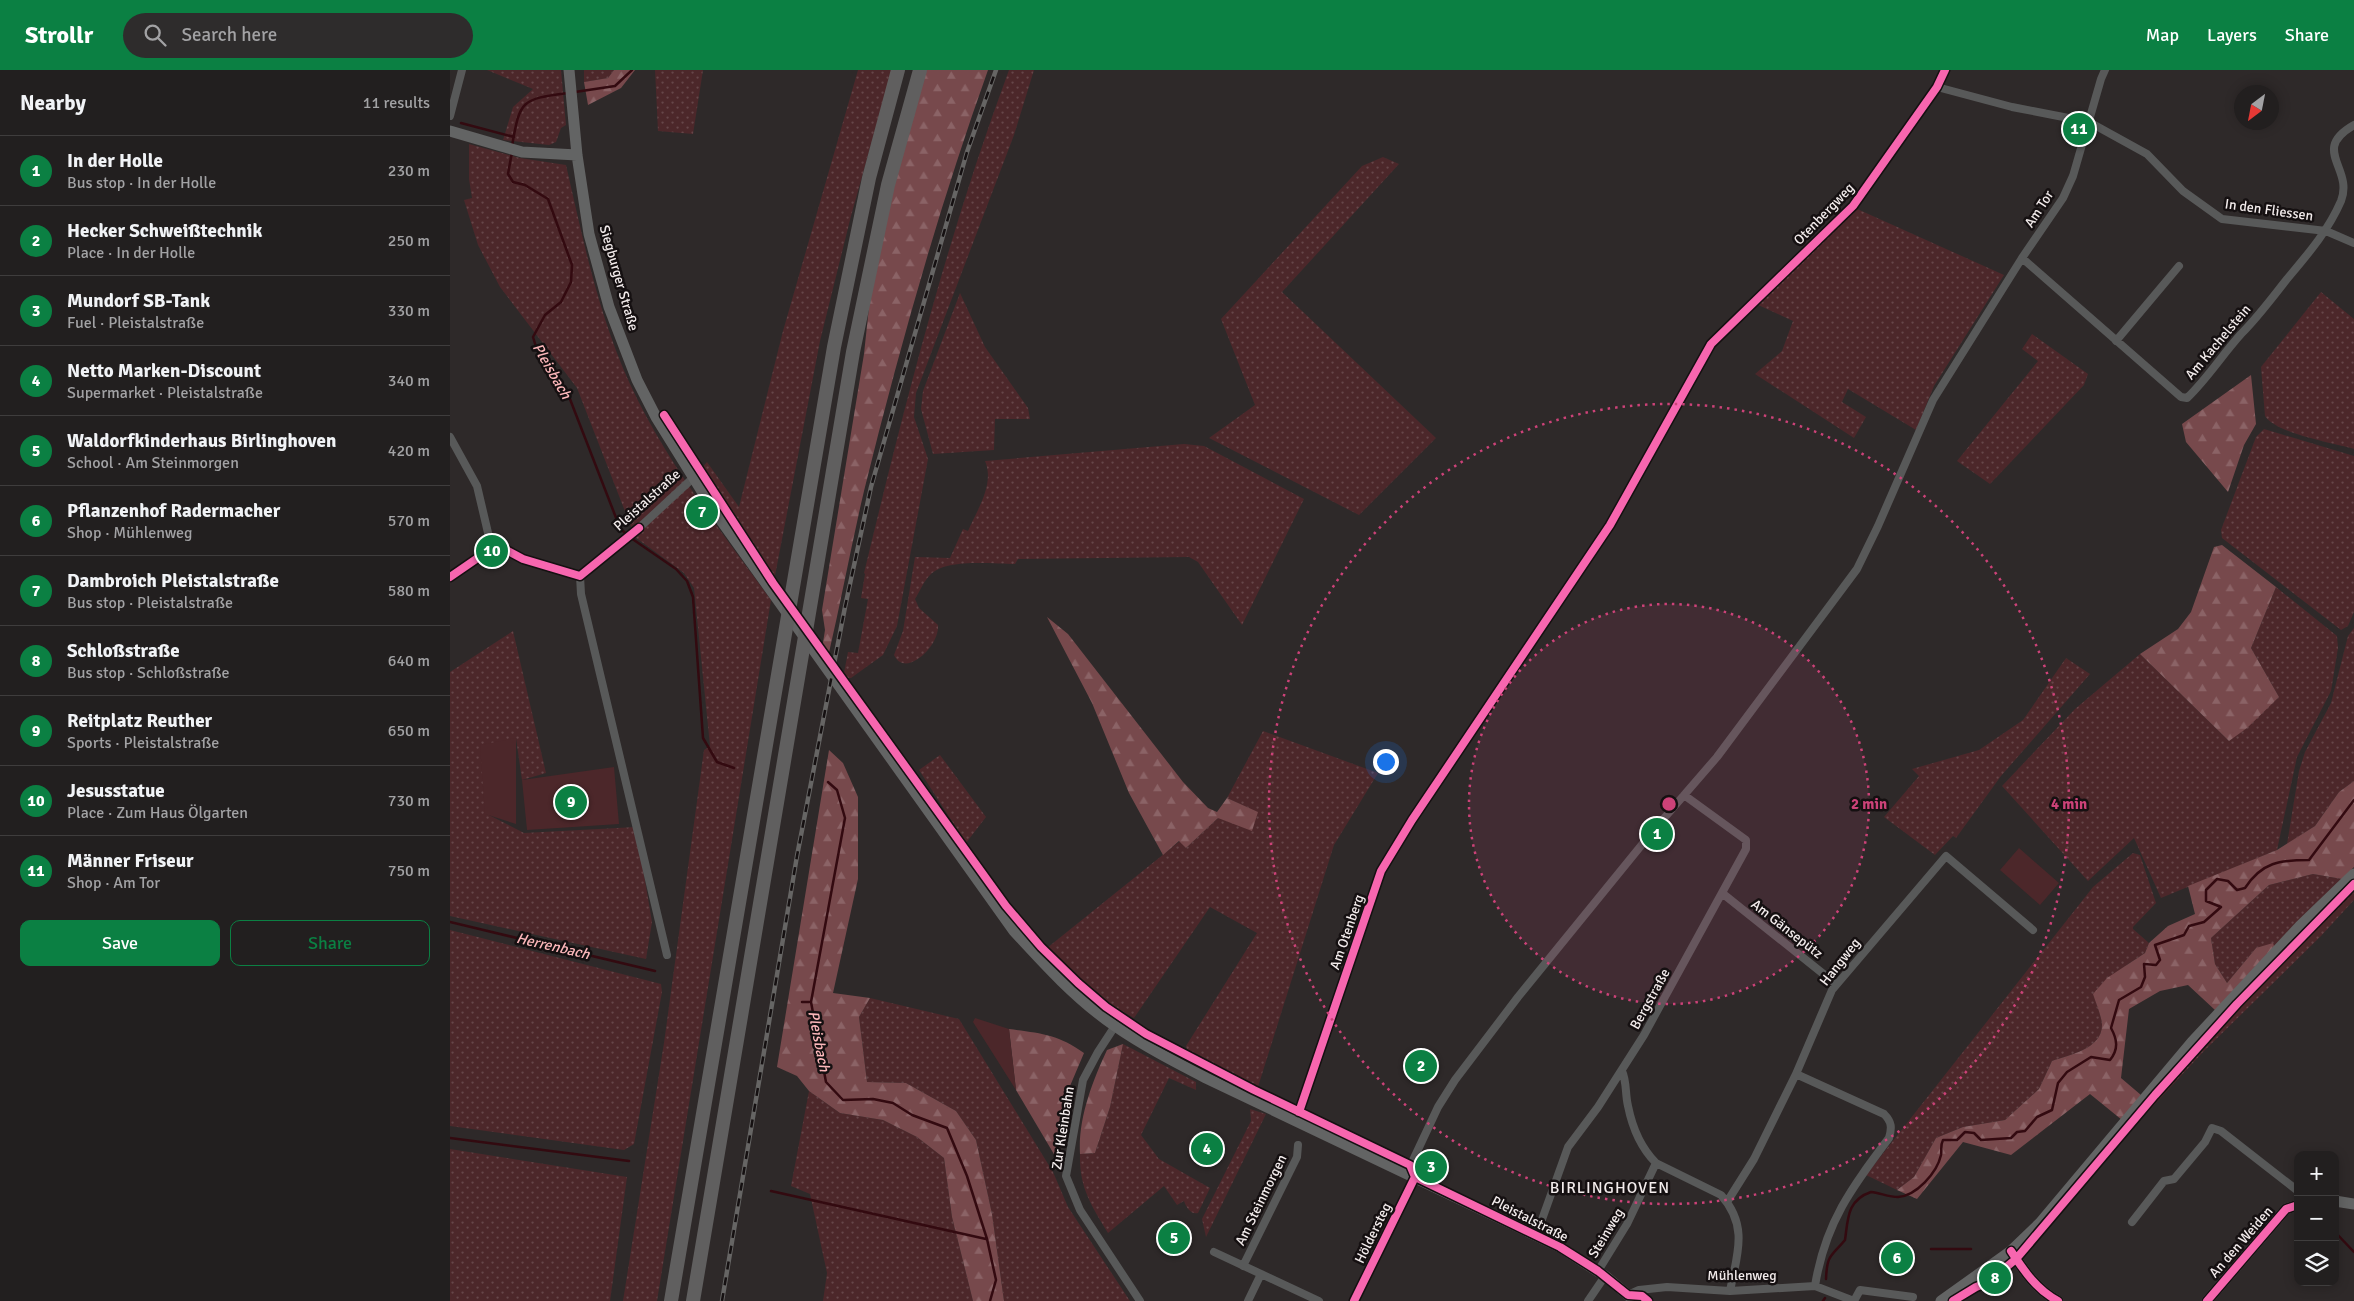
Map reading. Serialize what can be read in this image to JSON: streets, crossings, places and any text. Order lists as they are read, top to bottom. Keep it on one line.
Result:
{"streets":{"main road":["Siegburger Straße","Pleistalstraße","An den Weiden"],"street":["Am Tor","In den Fliessen","Otenbergweg","Am Kachelstein","Am Gänsepütz","Am Otenberg","Hangweg","Bergstraße","Zur Kleinbahn","Am Steinmorgen","Höldersteg","Steinweg","Mühlenweg"]},"crossings":[["Am Tor","In den Fliessen"],["Am Tor","Am Kachelstein"],["Am Tor","Höldersteg"],["In den Fliessen","Otenbergweg"],["In den Fliessen","Am Kachelstein"],["Otenbergweg","Am Otenberg"],["Siegburger Straße","Pleistalstraße"],["Pleistalstraße","Am Otenberg"],["Pleistalstraße","Bergstraße"],["Pleistalstraße","Zur Kleinbahn"],["Pleistalstraße","Höldersteg"],["Pleistalstraße","Steinweg"],["Pleistalstraße","Mühlenweg"],["Am Gänsepütz","Hangweg"],["Am Gänsepütz","Bergstraße"],["Bergstraße","Höldersteg"]],"districts":["BIRLINGHOVEN"],"water":["Pleisbach","Herrenbach"],"north":"bottom left","page":{"header":"Strollr","search":"Search here","nav":["Map","Layers","Share"],"heading":["Nearby","11 results"],"pins":["11","7","10","9","1","2","4","3","5","6","8"],"list":[{"mark":"1","name":"In der Holle","note":"Bus stop · In der Holle","value":"230 m"},{"mark":"2","name":"Hecker Schweißtechnik","note":"Place · In der Holle","value":"250 m"},{"mark":"3","name":"Mundorf SB-Tank","note":"Fuel · Pleistalstraße","value":"330 m"},{"mark":"4","name":"Netto Marken-Discount","note":"Supermarket · Pleistalstraße","value":"340 m"},{"mark":"5","name":"Waldorfkinderhaus Birlinghoven","note":"School · Am Steinmorgen","value":"420 m"},{"mark":"6","name":"Pflanzenhof Radermacher","note":"Shop · Mühlenweg","value":"570 m"},{"mark":"7","name":"Dambroich Pleistalstraße","note":"Bus stop · Pleistalstraße","value":"580 m"},{"mark":"8","name":"Schloßstraße","note":"Bus stop · Schloßstraße","value":"640 m"},{"mark":"9","name":"Reitplatz Reuther","note":"Sports · Pleistalstraße","value":"650 m"},{"mark":"10","name":"Jesusstatue","note":"Place · Zum Haus Ölgarten","value":"730 m"},{"mark":"11","name":"Männer Friseur","note":"Shop · Am Tor","value":"750 m"}],"buttons":["Save","Share"],"map_buttons":["+","−"]},"rings":["2 min","4 min"]}
